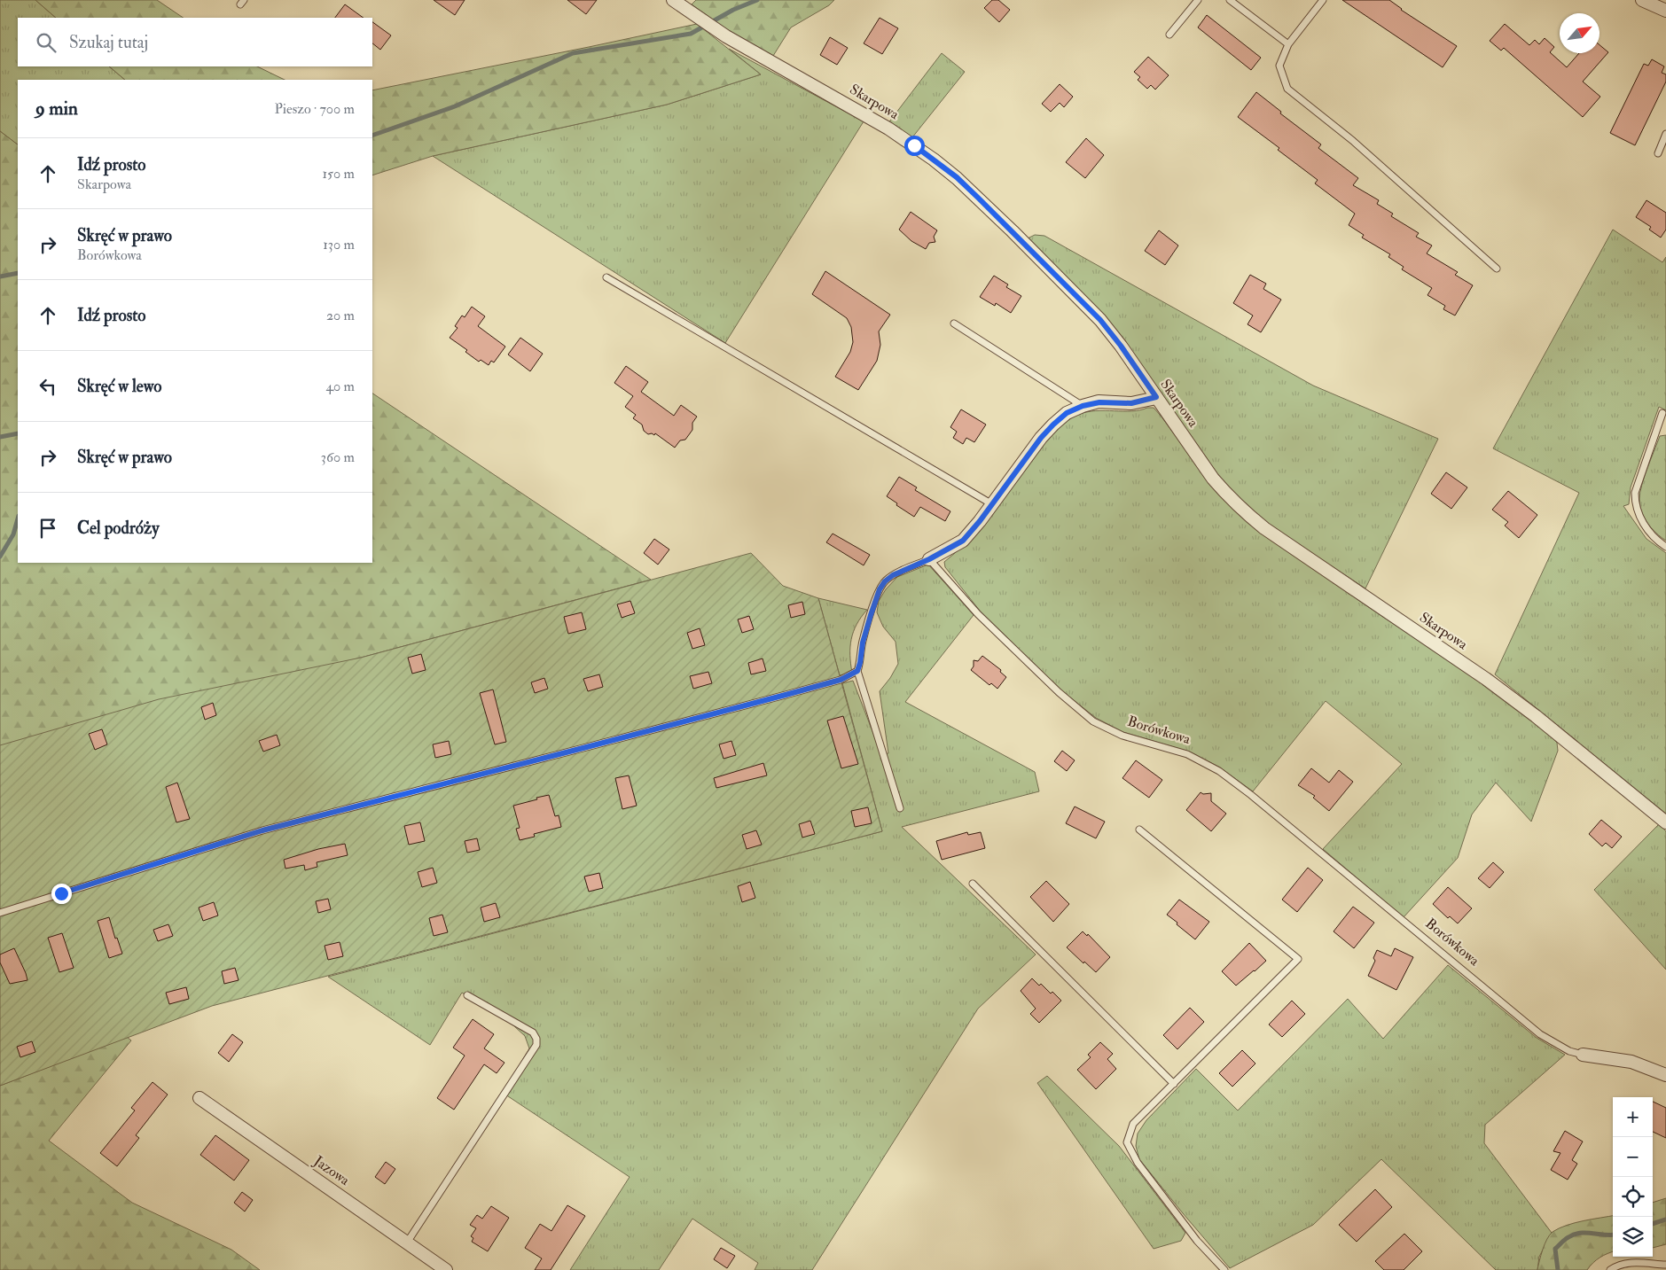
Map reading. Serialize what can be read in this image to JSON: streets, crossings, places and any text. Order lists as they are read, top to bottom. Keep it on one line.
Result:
{"streets":{"street":["Skarpowa","Borówkowa","Jazowa"]},"north":"top right","page":{"search":"Szukaj tutaj","heading":["9 min","Pieszo · 700 m"],"list":[["Idź prosto","Skarpowa","150 m"],["Skręć w prawo","Borówkowa","130 m"],["Idź prosto","20 m"],["Skręć w lewo","40 m"],["Skręć w prawo","360 m"],"Cel podróży"],"map_buttons":["+","−"]}}
